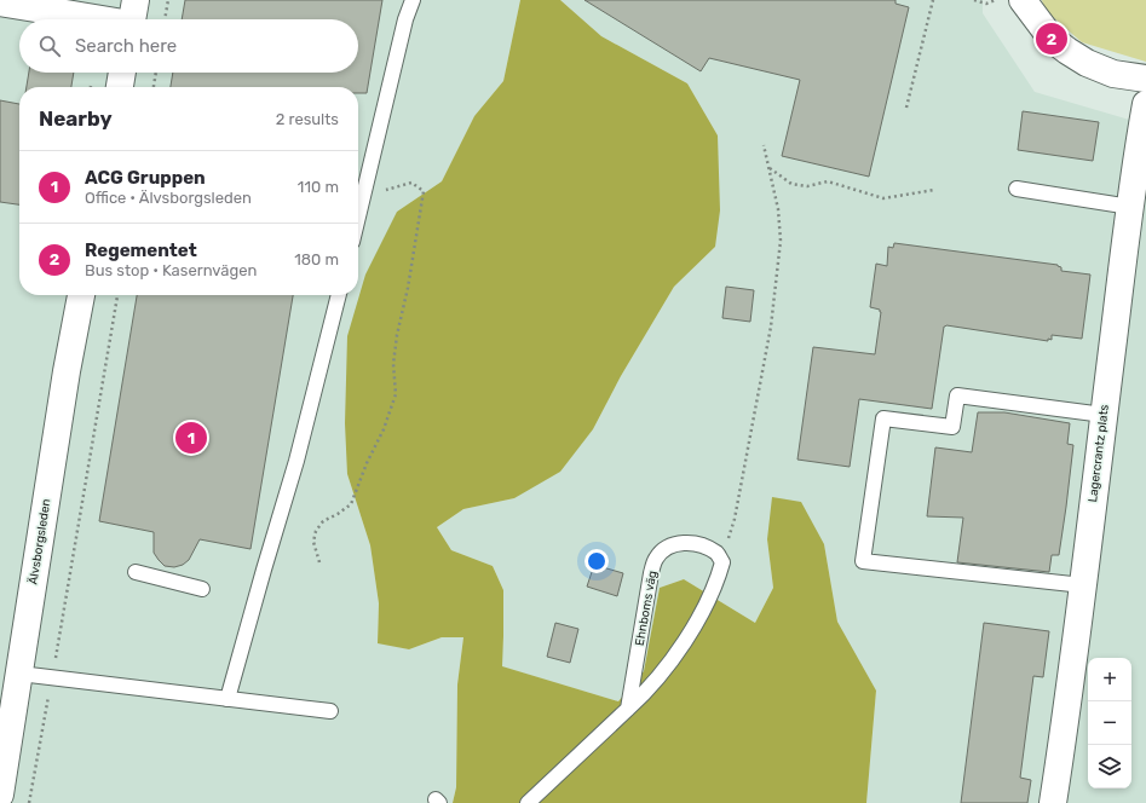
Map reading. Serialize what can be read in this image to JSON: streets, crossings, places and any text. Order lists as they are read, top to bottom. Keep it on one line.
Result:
{"streets":{"street":["Lagercrantz plats","Älvsborgsleden"],"lane":["Ehnboms väg"]},"page":{"search":"Search here","pins":["2","1"],"heading":["Nearby","2 results"],"list":[{"mark":"1","name":"ACG Gruppen","note":"Office · Älvsborgsleden","value":"110 m"},{"mark":"2","name":"Regementet","note":"Bus stop · Kasernvägen","value":"180 m"}],"map_buttons":["+","−"]}}
